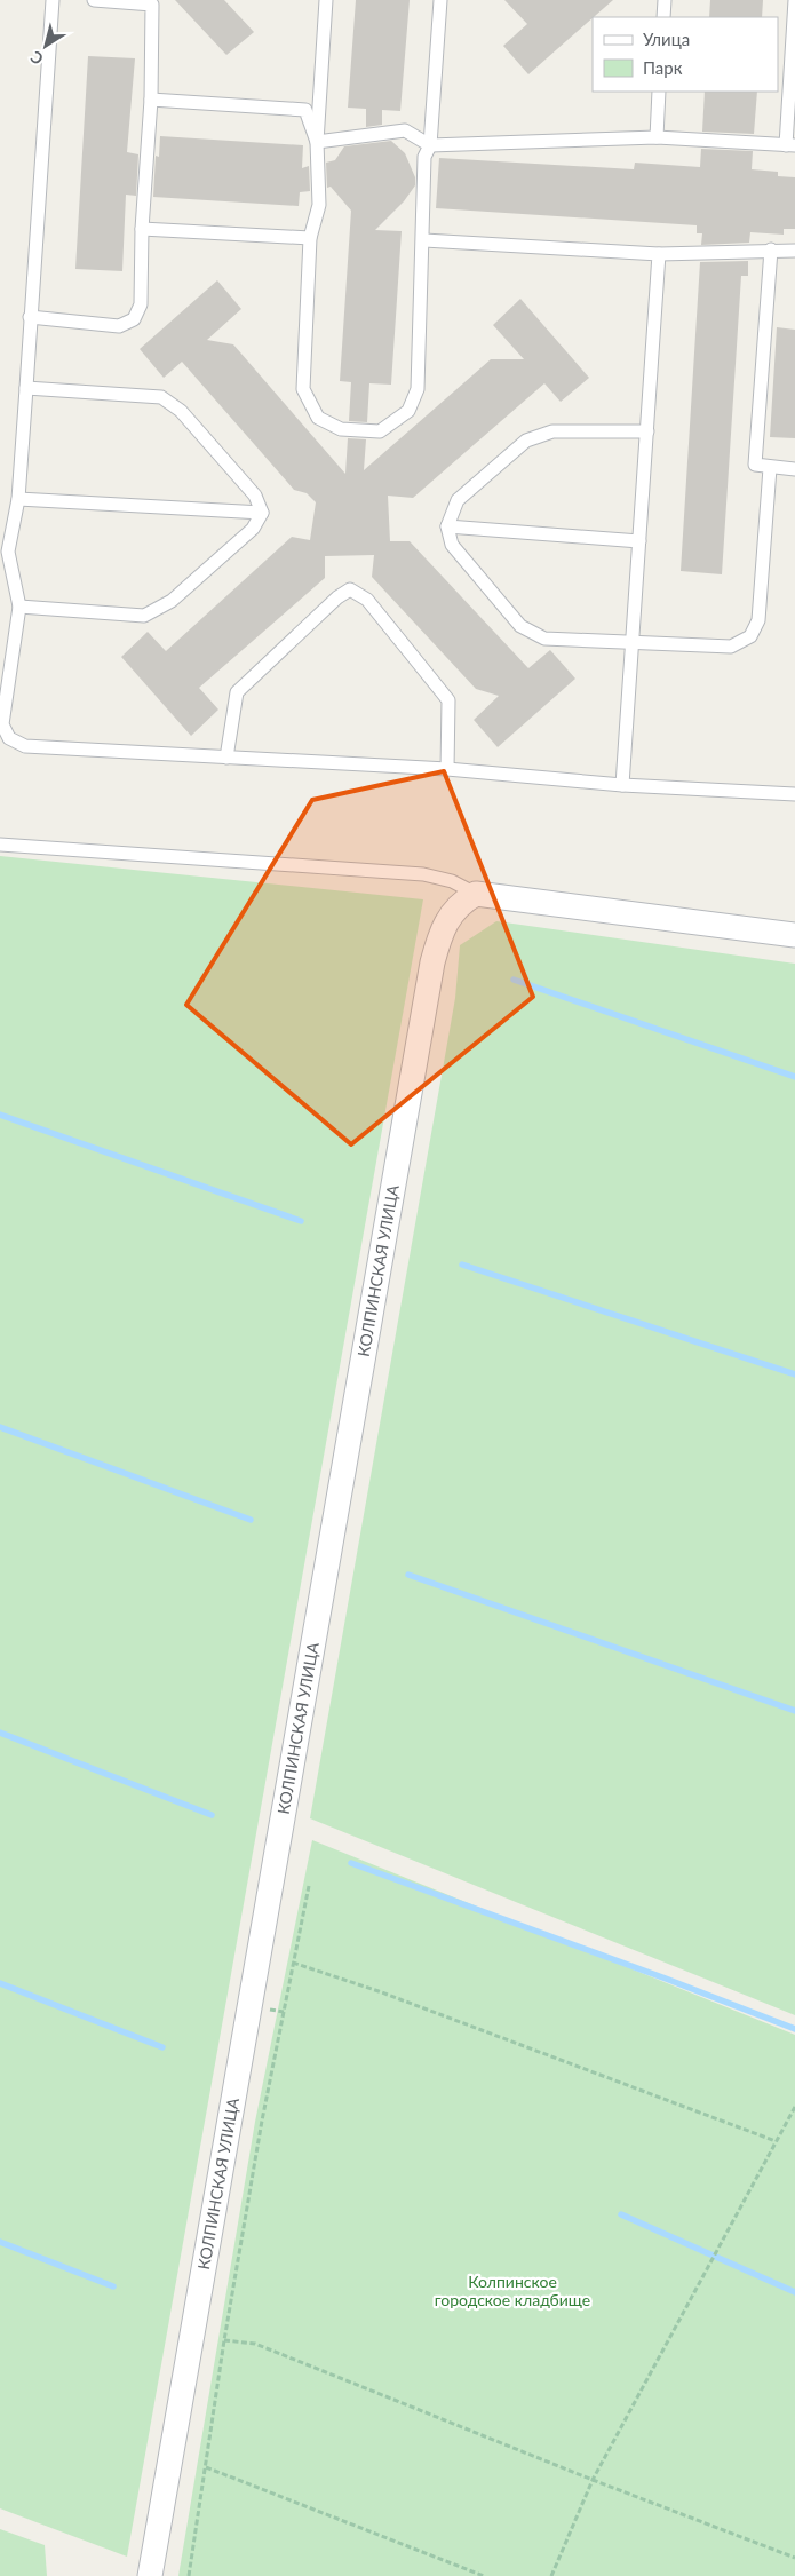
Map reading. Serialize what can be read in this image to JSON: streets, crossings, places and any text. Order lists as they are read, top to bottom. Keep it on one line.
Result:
{"streets":{"street":["КОЛПИНСКАЯ УЛИЦА"]},"parks":["Колпинское городское кладбище"],"legend":["Улица","Парк"],"north":"bottom left"}
